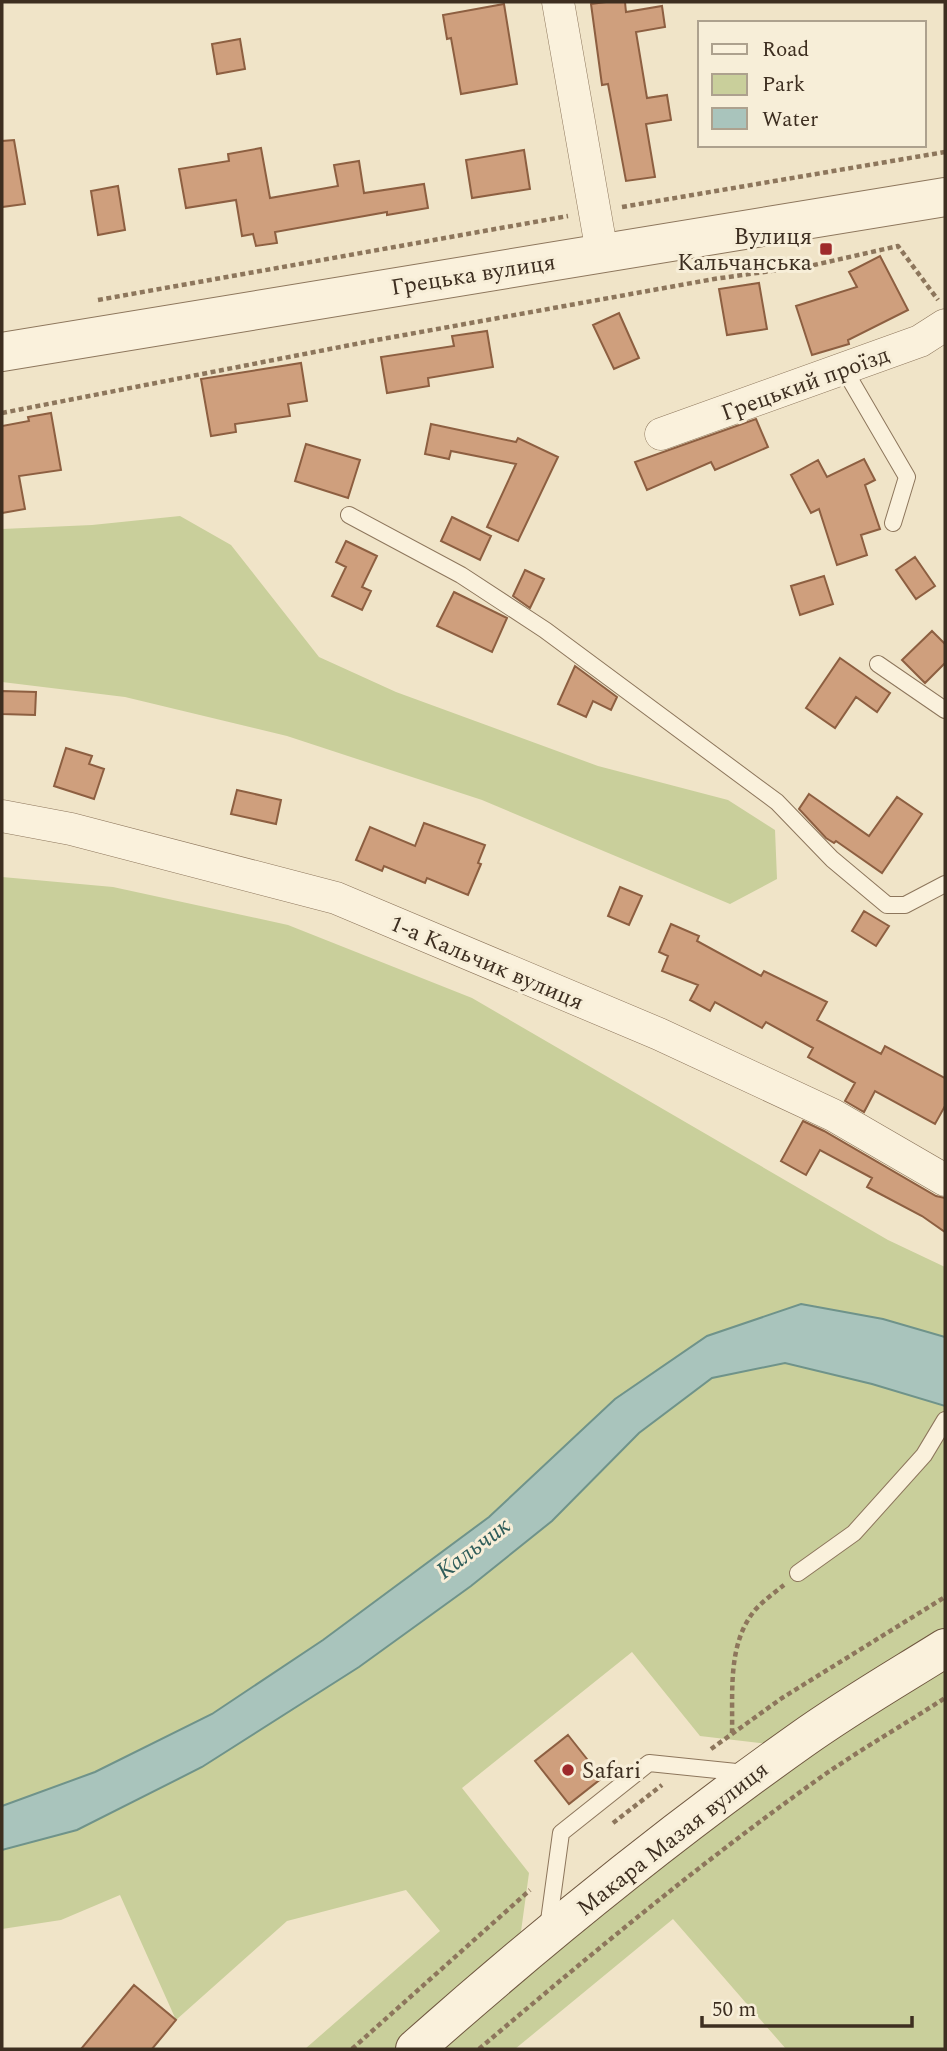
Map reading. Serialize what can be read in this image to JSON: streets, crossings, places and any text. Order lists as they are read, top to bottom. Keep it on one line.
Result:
{"streets":{"street":["Грецька вулиця","Грецький проїзд","1-а Кальчик вулиця","Макара Мазая вулиця"]},"water":["Кальчик"],"places":{"transit":["Вулиця Кальчанська"],"other":["Safari"]},"legend":["Road","Park","Water"],"scale_bar":"50 m"}
